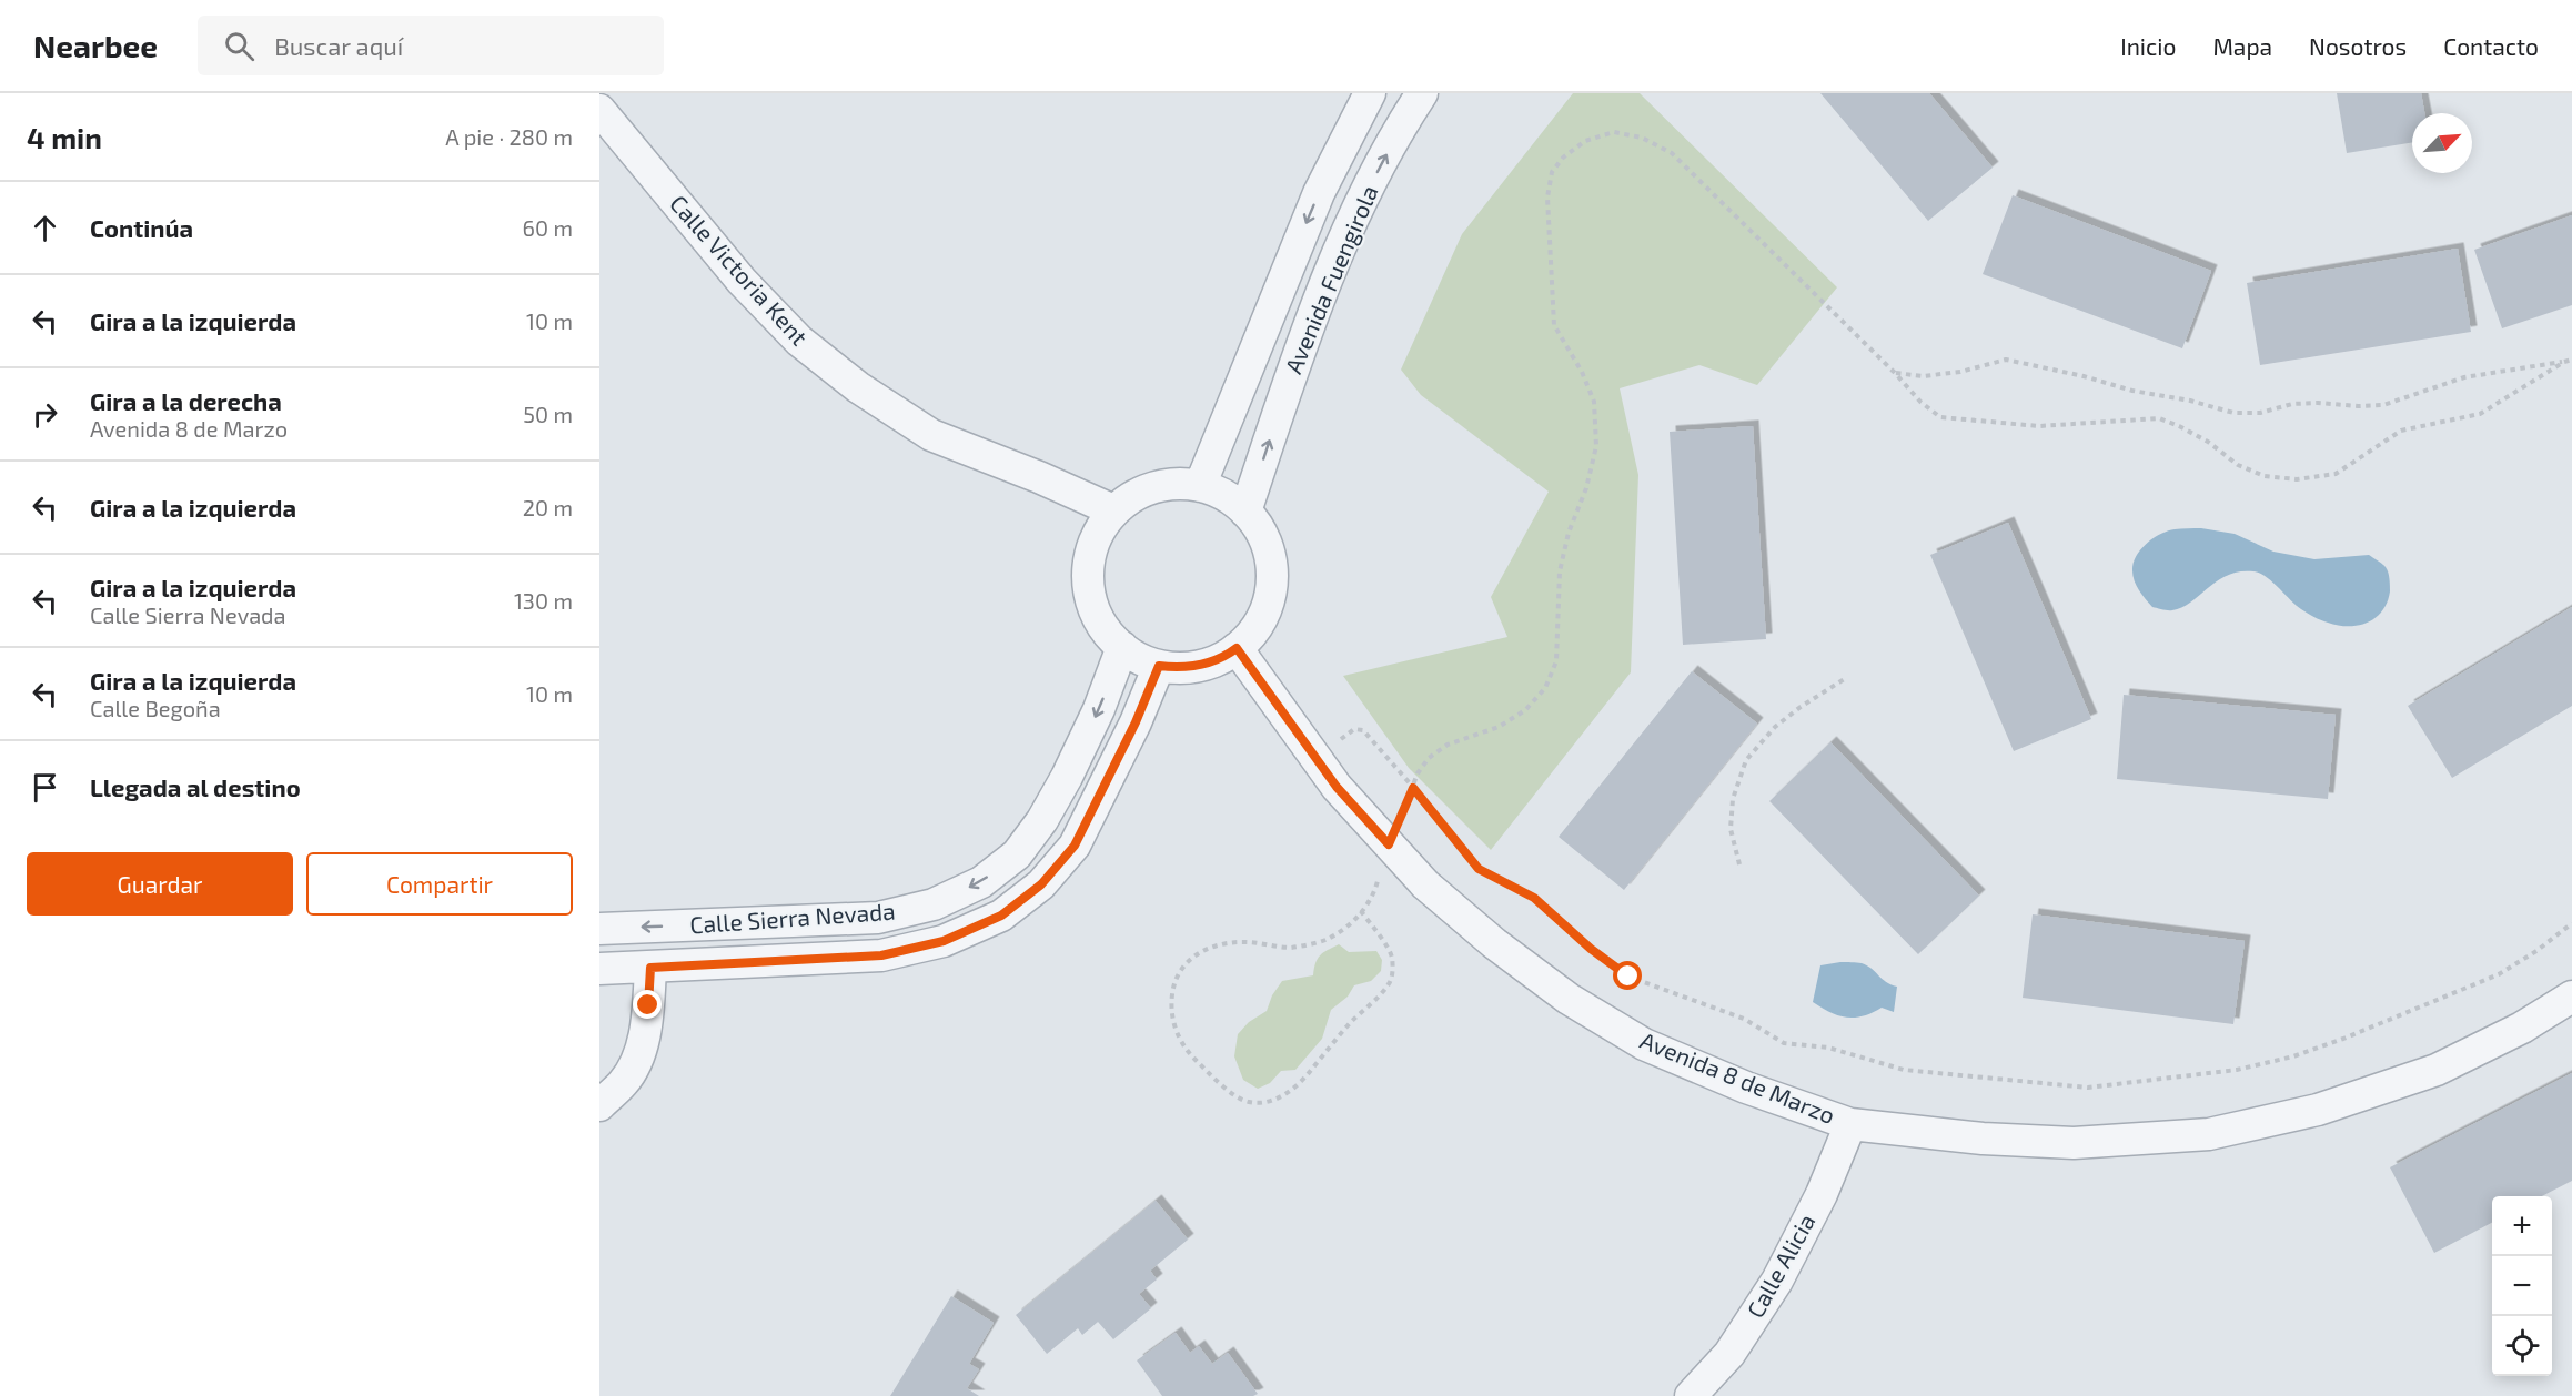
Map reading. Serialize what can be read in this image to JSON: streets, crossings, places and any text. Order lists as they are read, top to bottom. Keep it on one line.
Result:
{"streets":{"street":["Calle Victoria Kent","Avenida Fuengirola","Calle Sierra Nevada","Avenida 8 de Marzo","Calle Alicia"]},"crossings":[["Calle Victoria Kent","Avenida Fuengirola"],["Calle Victoria Kent","Calle Sierra Nevada"],["Calle Victoria Kent","Avenida 8 de Marzo"],["Avenida Fuengirola","Calle Sierra Nevada"],["Avenida Fuengirola","Avenida 8 de Marzo"],["Calle Sierra Nevada","Avenida 8 de Marzo"],["Avenida 8 de Marzo","Calle Alicia"]],"one_way":["Calle Sierra Nevada"],"north":"top right","page":{"header":"Nearbee","search":"Buscar aquí","nav":["Inicio","Mapa","Nosotros","Contacto"],"heading":["4 min","A pie · 280 m"],"list":[["Continúa","60 m"],["Gira a la izquierda","10 m"],["Gira a la derecha","Avenida 8 de Marzo","50 m"],["Gira a la izquierda","20 m"],["Gira a la izquierda","Calle Sierra Nevada","130 m"],["Gira a la izquierda","Calle Begoña","10 m"],"Llegada al destino"],"buttons":["Guardar","Compartir"],"map_buttons":["+","−"]}}
